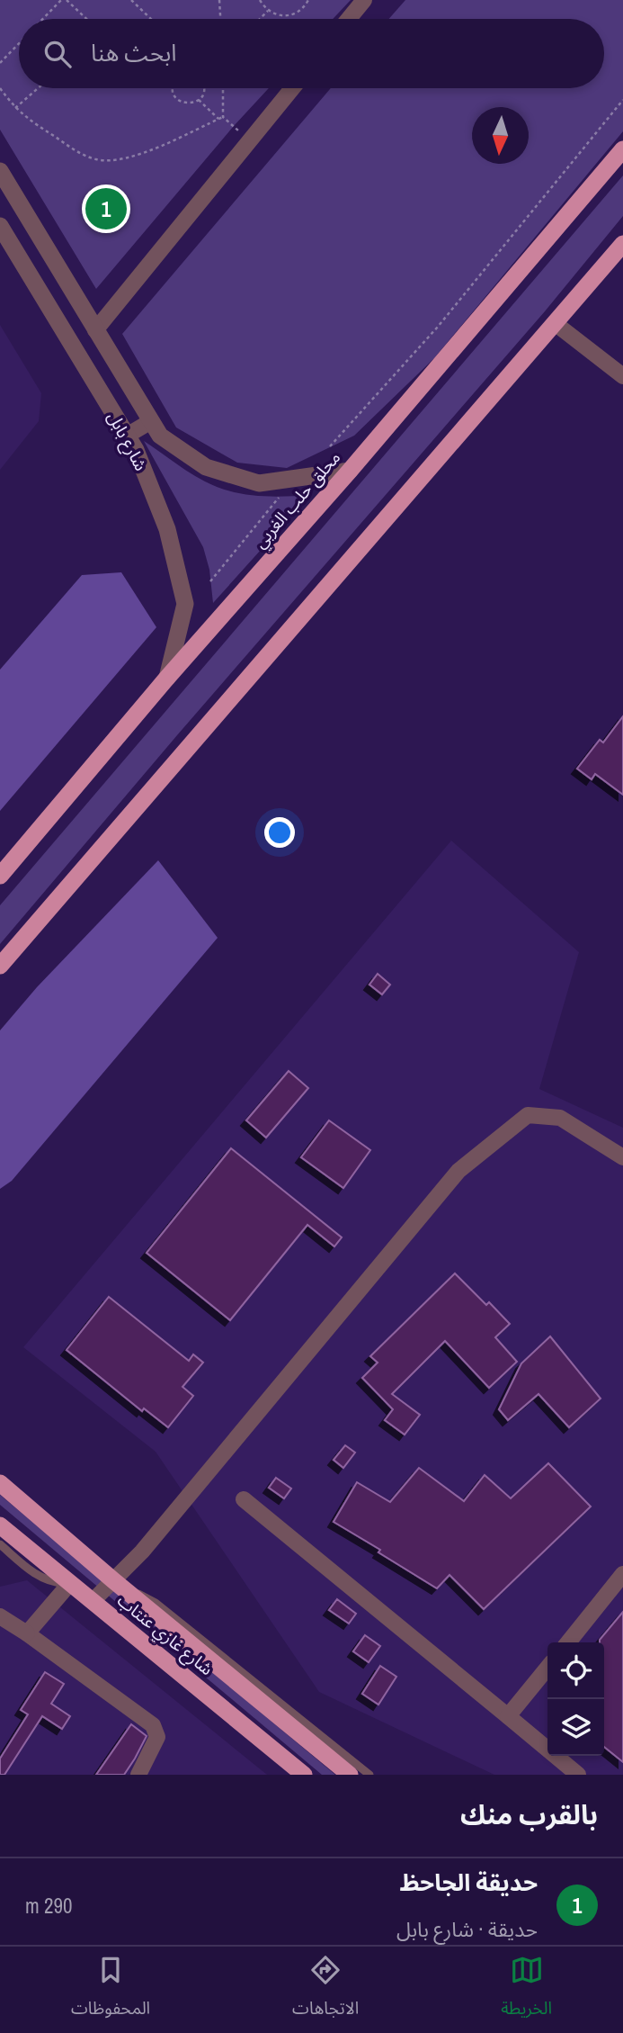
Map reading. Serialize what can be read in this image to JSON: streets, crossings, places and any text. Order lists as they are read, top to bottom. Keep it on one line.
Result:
{"streets":{"highway":["محلق حلب الغربي","شارع غازي عنتاب"],"street":["شارع بابل"]},"crossings":[["شارع بابل","محلق حلب الغربي"]],"north":"bottom","page":{"search":"ابحث هنا","pins":"1","heading":"بالقرب منك","list":[{"mark":"1","name":"حديقة الجاحظ","note":"حديقة · شارع بابل","value":"290 m"}],"nav":["الخريطة","الاتجاهات","المحفوظات"]}}
